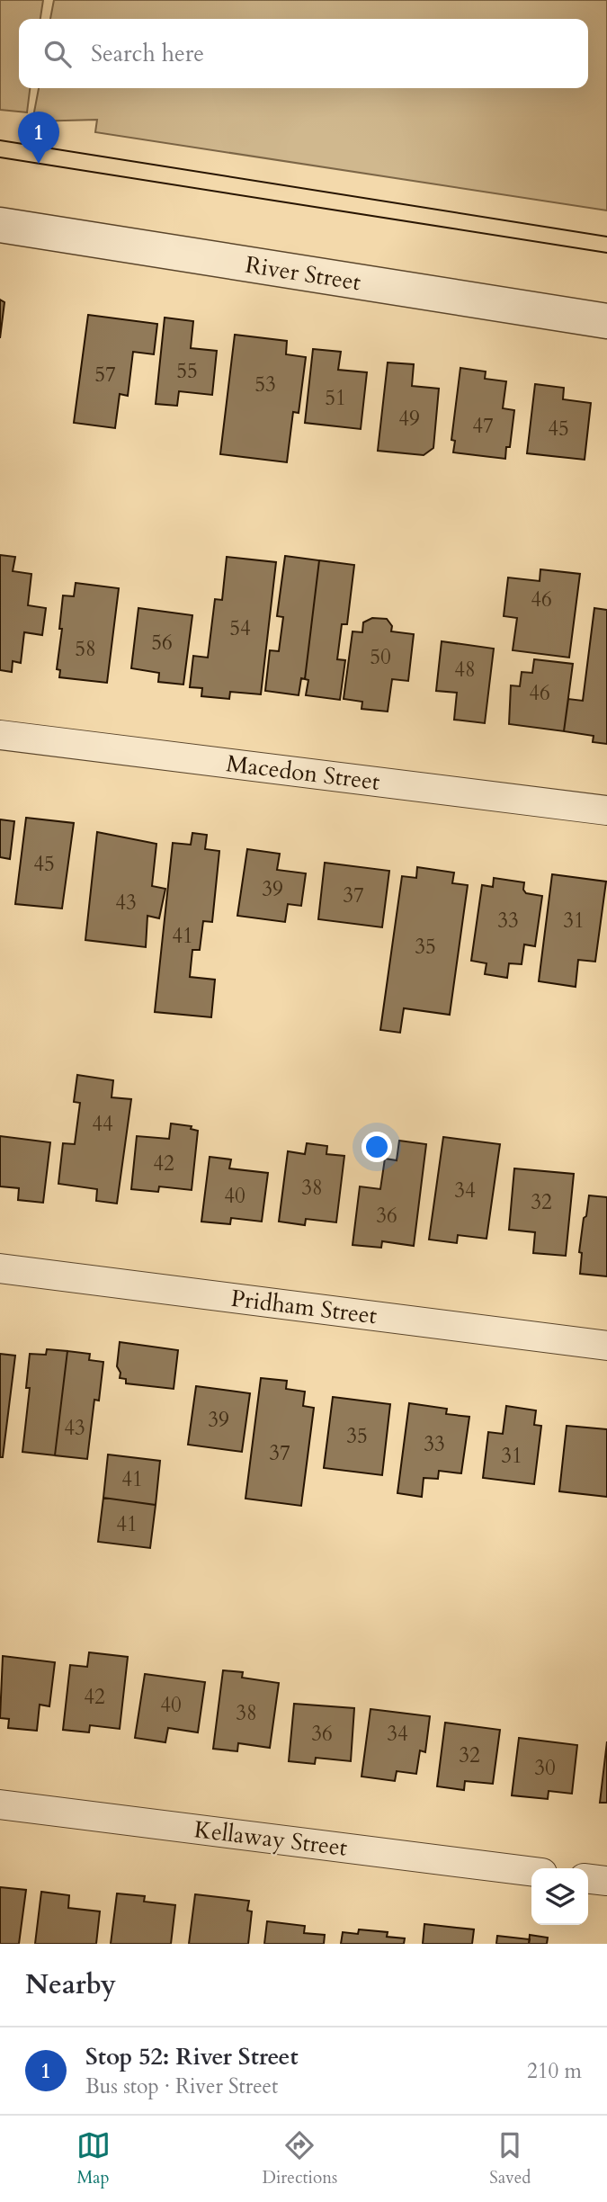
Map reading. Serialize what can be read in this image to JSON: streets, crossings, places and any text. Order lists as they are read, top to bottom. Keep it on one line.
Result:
{"streets":{"street":["River Street","Macedon Street","Pridham Street","Kellaway Street"]},"house_numbers":["55","57","53","51","49","47","45","46","54","56","58","50","48","46","45","39","37","43","33","31","41","35","44","42","38","34","40","32","36","39","43","35","33","37","31","41","41","42","40","38","36","34","32","30"],"page":{"search":"Search here","pins":"1","heading":"Nearby","list":[{"mark":"1","name":"Stop 52: River Street","note":"Bus stop · River Street","value":"210 m"}],"nav":["Map","Directions","Saved"]}}
